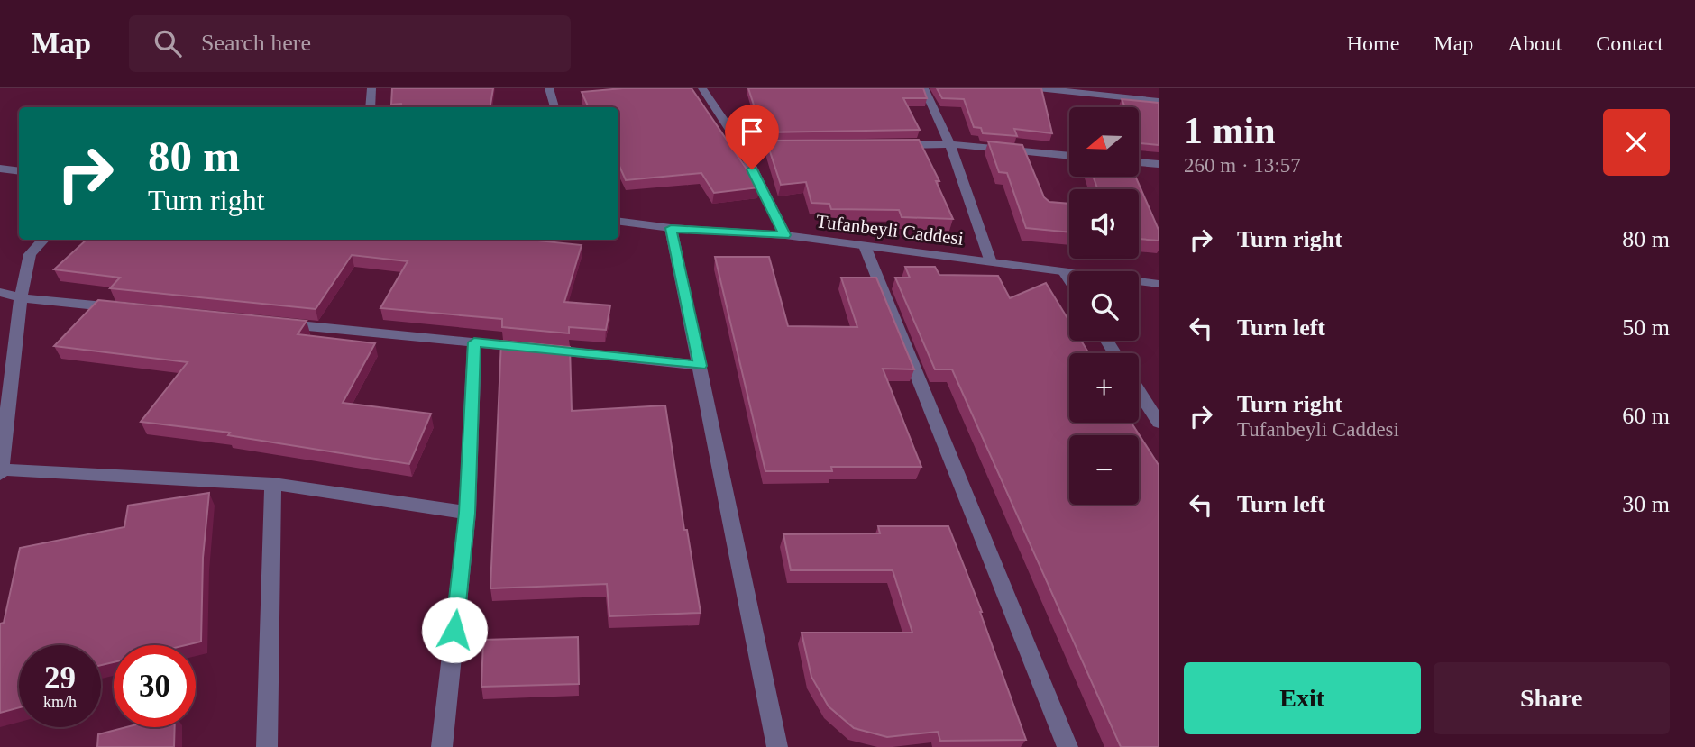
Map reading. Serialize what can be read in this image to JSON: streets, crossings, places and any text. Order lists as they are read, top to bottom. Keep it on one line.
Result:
{"streets":{"street":["Tufanbeyli Caddesi"]},"north":"left","page":{"header":"Map","search":"Search here","nav":["Home","Map","About","Contact"],"heading":["1 min","260 m · 13:57"],"map_buttons":["+","−"],"turn":["80 m","Turn right"],"list":[{"name":"Turn right","value":"80 m"},{"name":"Turn left","value":"50 m"},{"name":"Turn right","note":"Tufanbeyli Caddesi","value":"60 m"},{"name":"Turn left","value":"30 m"}],"speed":"29 km/h","limit":"30","buttons":["Exit","Share"]}}
